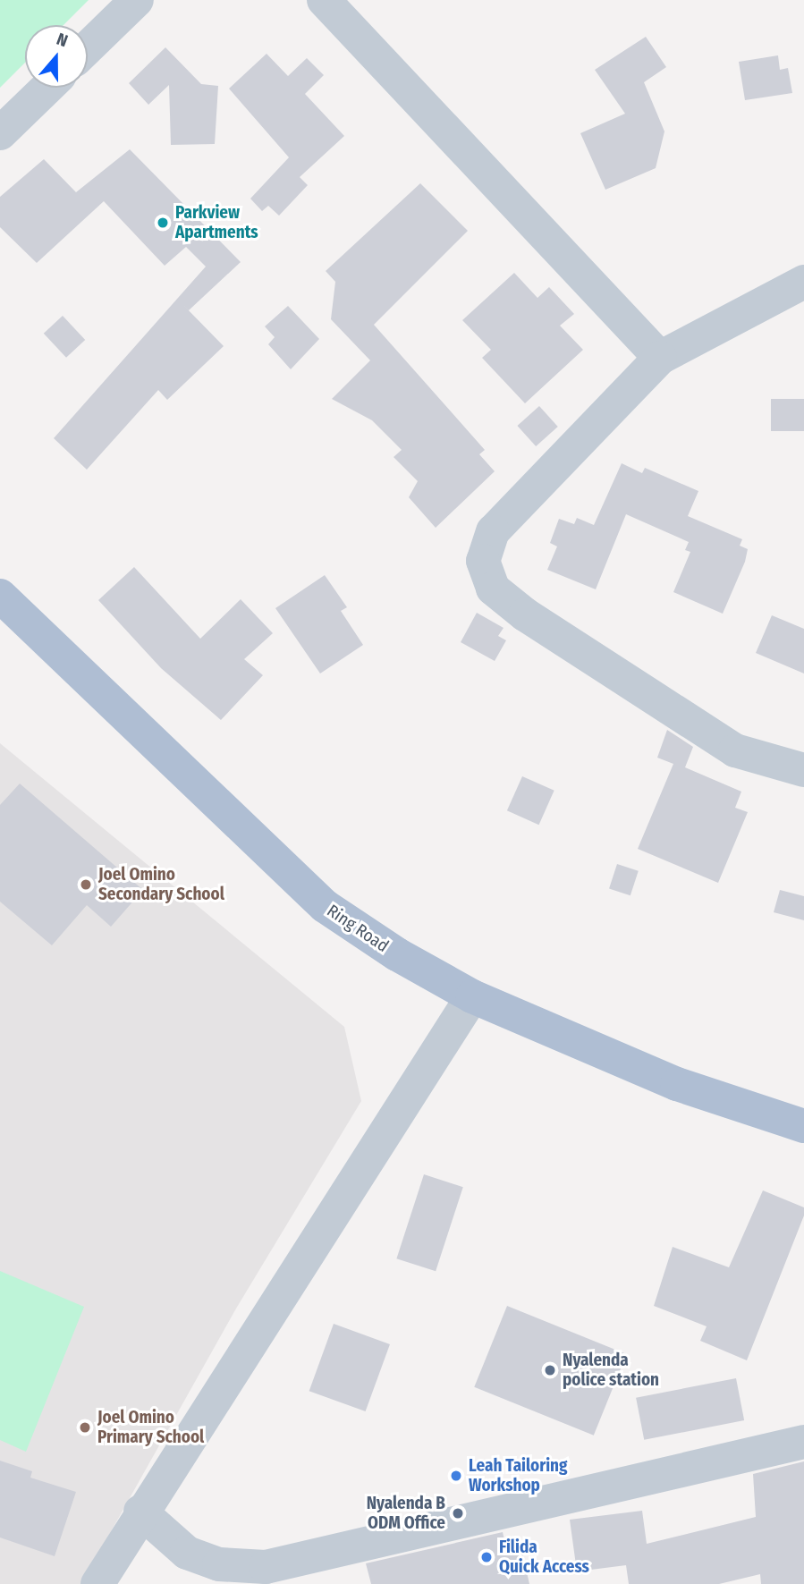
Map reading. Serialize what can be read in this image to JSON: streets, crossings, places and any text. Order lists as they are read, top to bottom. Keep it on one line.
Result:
{"streets":{"main road":["Ring Road"]},"places":["Parkview Apartments","Joel Omino Secondary School","Nyalenda police station","Joel Omino Primary School","Leah Tailoring Workshop","Nyalenda B ODM Office","Filida Quick Access"],"north":"top"}
